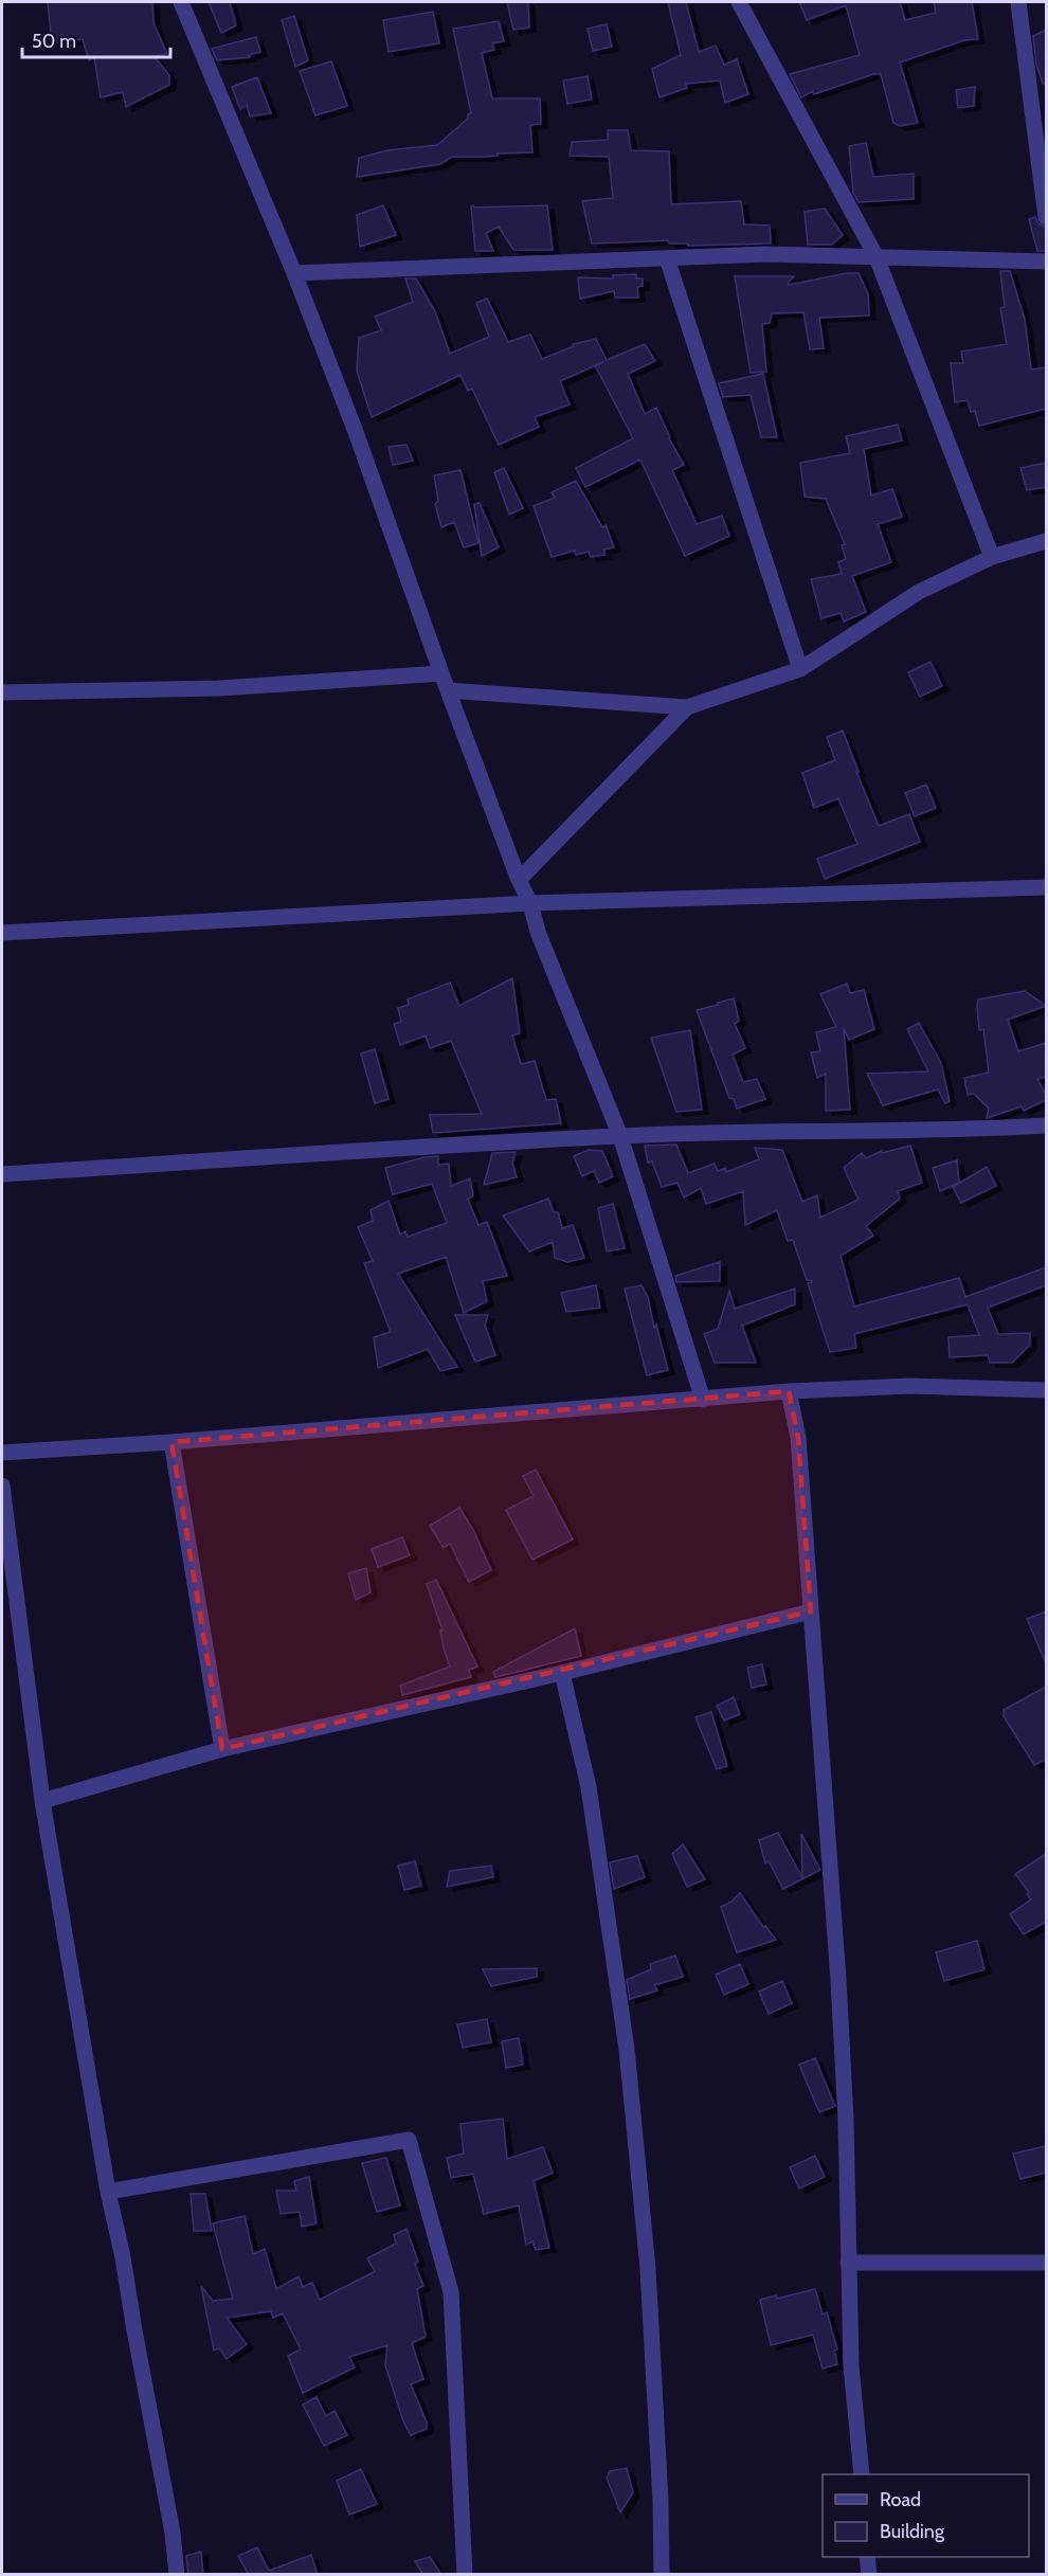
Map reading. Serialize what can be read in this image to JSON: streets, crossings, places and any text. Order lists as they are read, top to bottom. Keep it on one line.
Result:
{"legend":["Road","Building"],"scale_bar":"50 m"}
